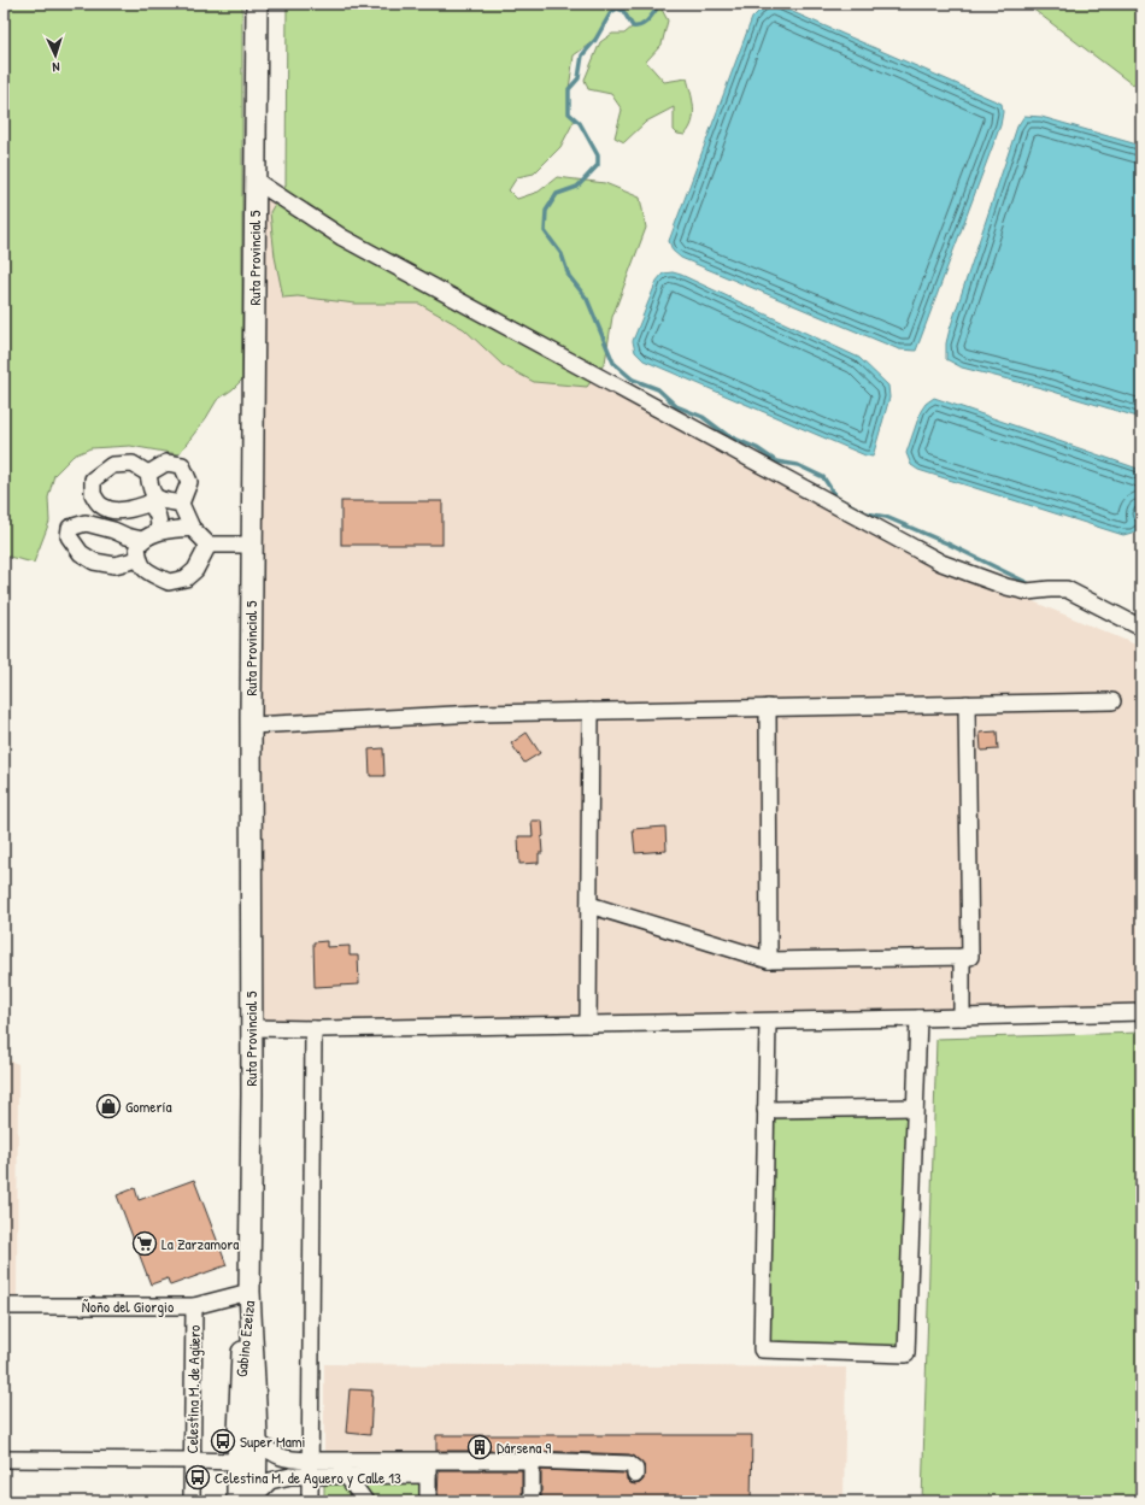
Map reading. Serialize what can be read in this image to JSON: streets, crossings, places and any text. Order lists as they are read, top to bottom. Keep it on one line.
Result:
{"streets":{"main road":["Ruta Provincial 5","Gabino Ezeiza"],"street":["Ñoño del Giorgio","Celestina M. de Agüero"]},"crossings":[["Ruta Provincial 5","Ñoño del Giorgio"],["Ruta Provincial 5","Gabino Ezeiza"],["Ñoño del Giorgio","Gabino Ezeiza"],["Ñoño del Giorgio","Celestina M. de Agüero"]],"places":{"shop":["Gomería"],"supermarket":["La Zarzamora"],"bus stop":["Super Mami","Celestina M. de Aguero y Calle 13"],"building":["Dársena 9"]},"north":"bottom"}
